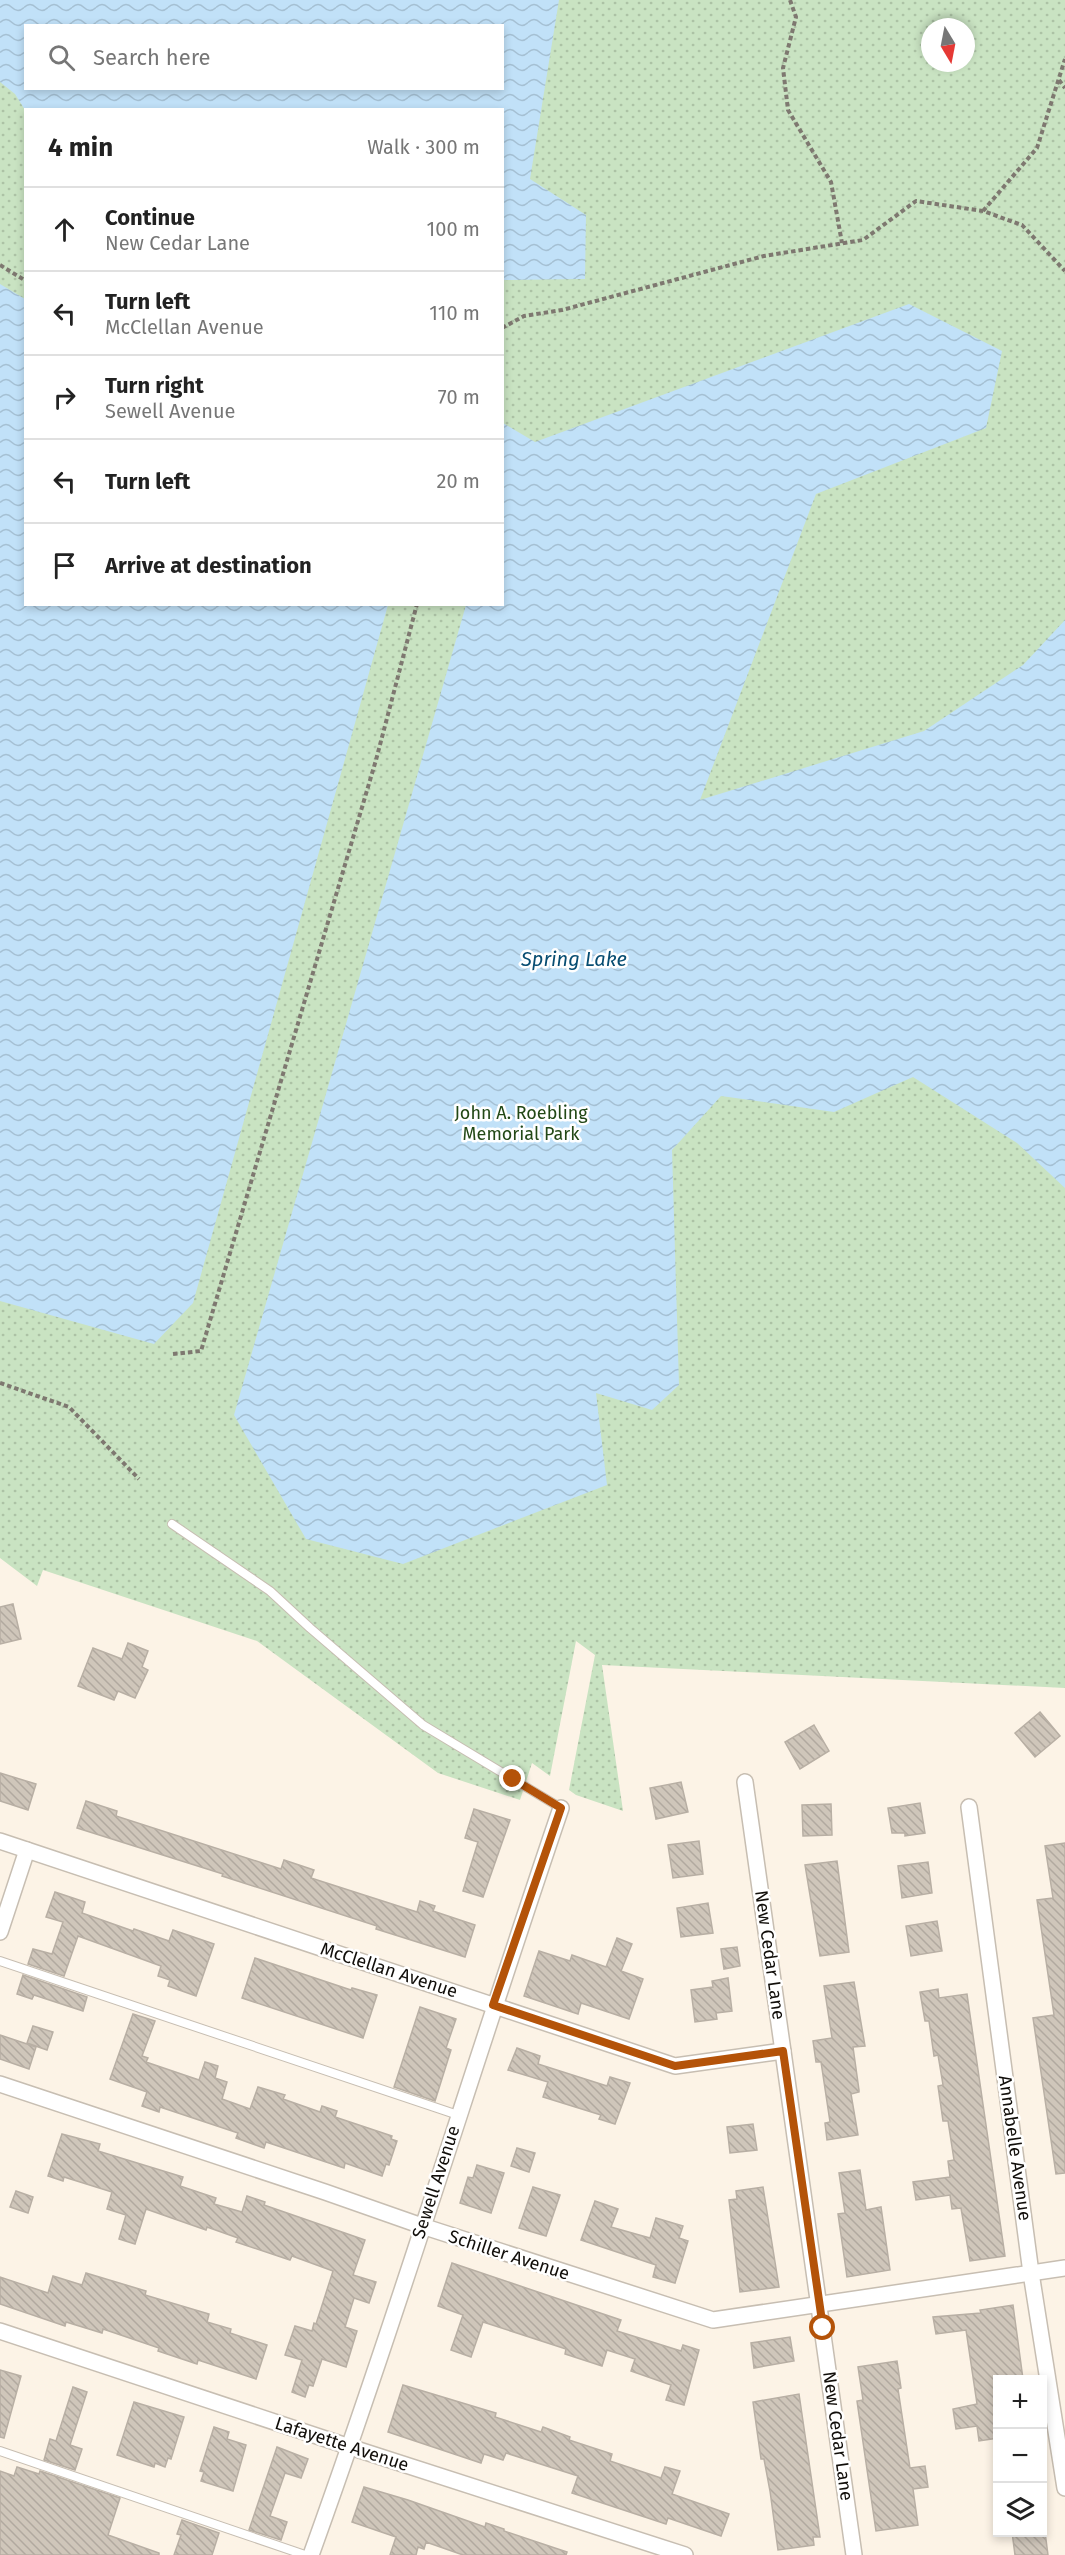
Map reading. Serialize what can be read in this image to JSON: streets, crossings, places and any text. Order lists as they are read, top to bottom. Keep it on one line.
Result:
{"streets":{"street":["New Cedar Lane","McClellan Avenue","Annabelle Avenue","Sewell Avenue","Schiller Avenue","Lafayette Avenue"]},"crossings":[["New Cedar Lane","McClellan Avenue"],["New Cedar Lane","Schiller Avenue"],["McClellan Avenue","Sewell Avenue"],["Annabelle Avenue","Schiller Avenue"],["Sewell Avenue","Schiller Avenue"],["Sewell Avenue","Lafayette Avenue"]],"water":["Spring Lake"],"parks":["John A. Roebling Memorial Park"],"north":"bottom","page":{"search":"Search here","heading":["4 min","Walk · 300 m"],"list":[["Continue","New Cedar Lane","100 m"],["Turn left","McClellan Avenue","110 m"],["Turn right","Sewell Avenue","70 m"],["Turn left","20 m"],"Arrive at destination"],"map_buttons":["+","−"]}}
